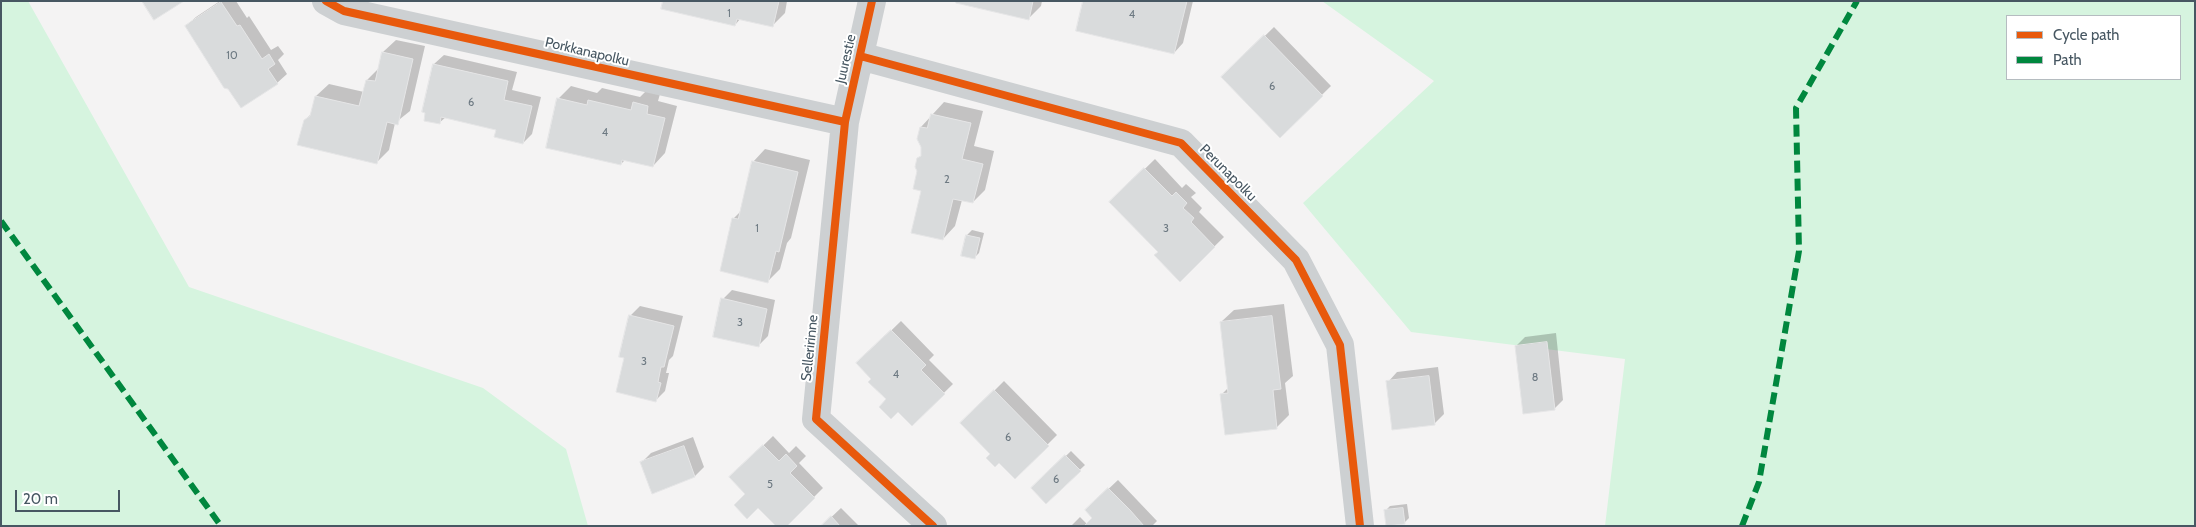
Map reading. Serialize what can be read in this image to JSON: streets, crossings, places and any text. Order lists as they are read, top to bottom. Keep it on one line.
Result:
{"streets":{"street":["Porkkanapolku","Juurestie","Perunapolku","Selleririnne"]},"crossings":[["Porkkanapolku","Juurestie"],["Porkkanapolku","Selleririnne"],["Juurestie","Perunapolku"],["Juurestie","Selleririnne"]],"house_numbers":["1","4","10","6","6","4","2","1","3","3","3","4","8","6","6","5"],"legend":["Cycle path","Path"],"scale_bar":"20 m"}
